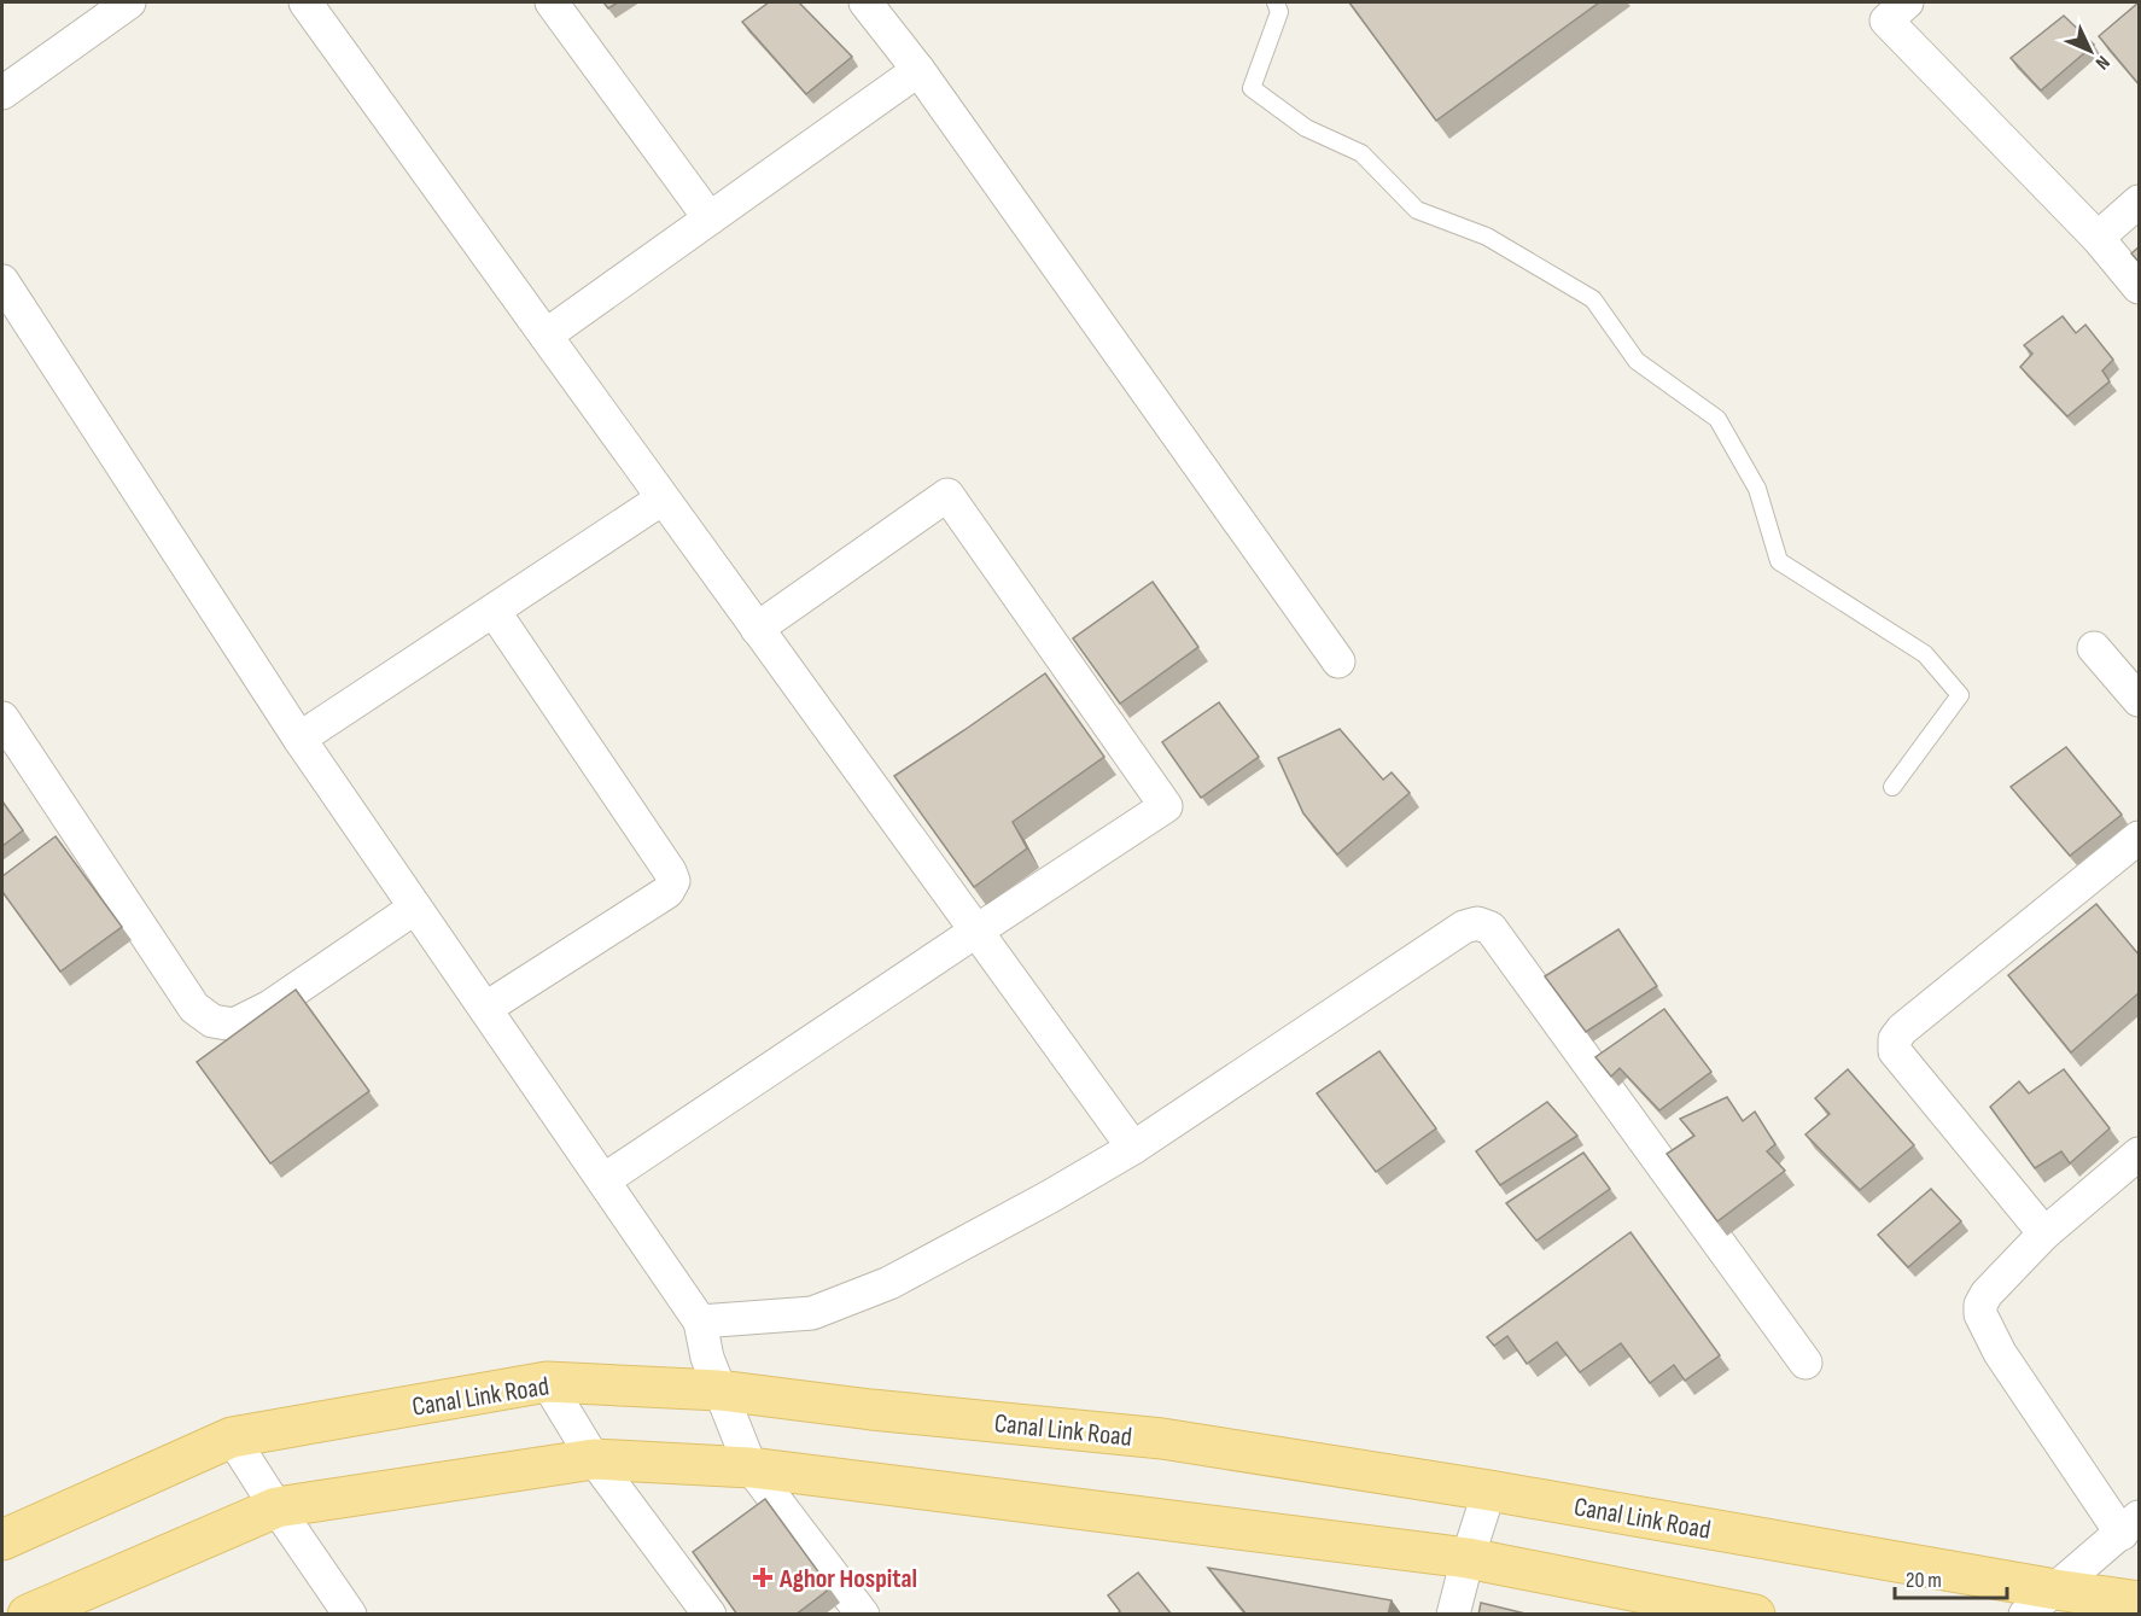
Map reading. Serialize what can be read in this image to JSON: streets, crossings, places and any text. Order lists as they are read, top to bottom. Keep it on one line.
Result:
{"streets":{"main road":["Canal Link Road"]},"places":{"health":["Aghor Hospital"]},"scale_bar":"20 m","north":"bottom right"}
